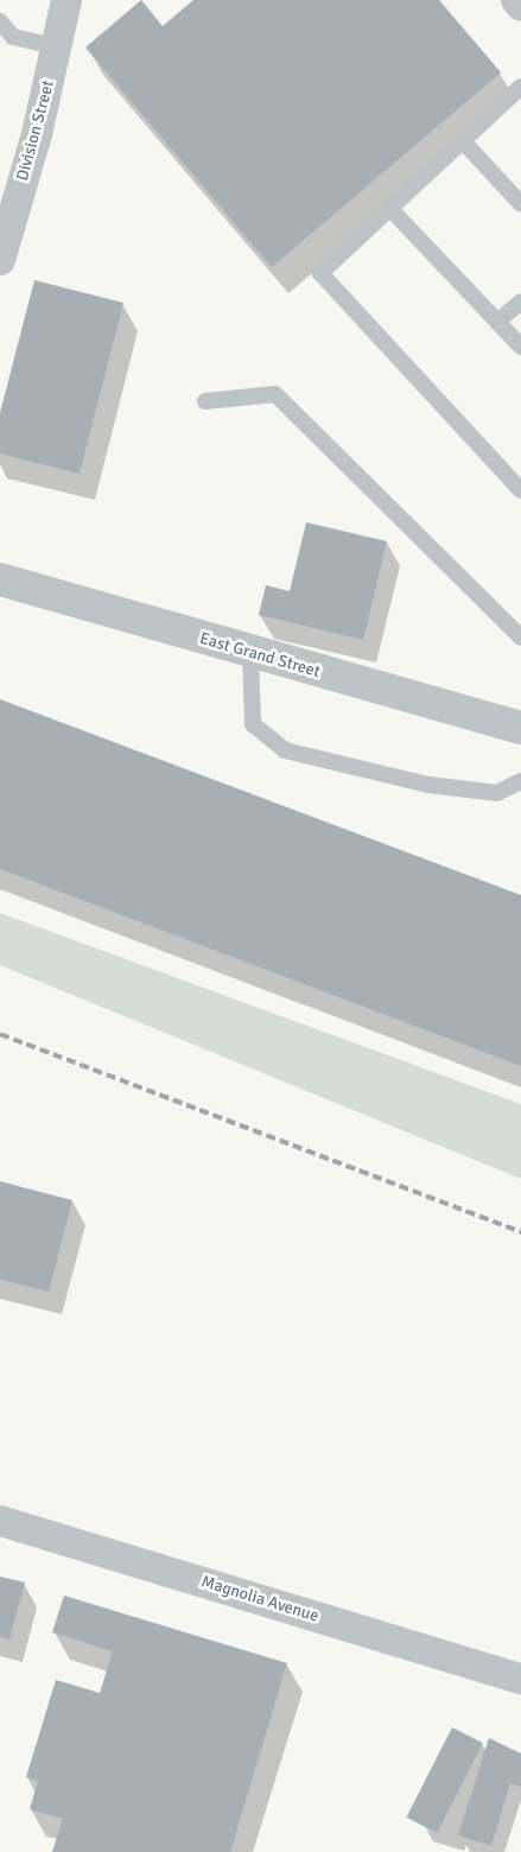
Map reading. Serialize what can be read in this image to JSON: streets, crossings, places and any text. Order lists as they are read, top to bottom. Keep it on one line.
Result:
{"streets":{"street":["Division Street","East Grand Street","Magnolia Avenue"]}}
